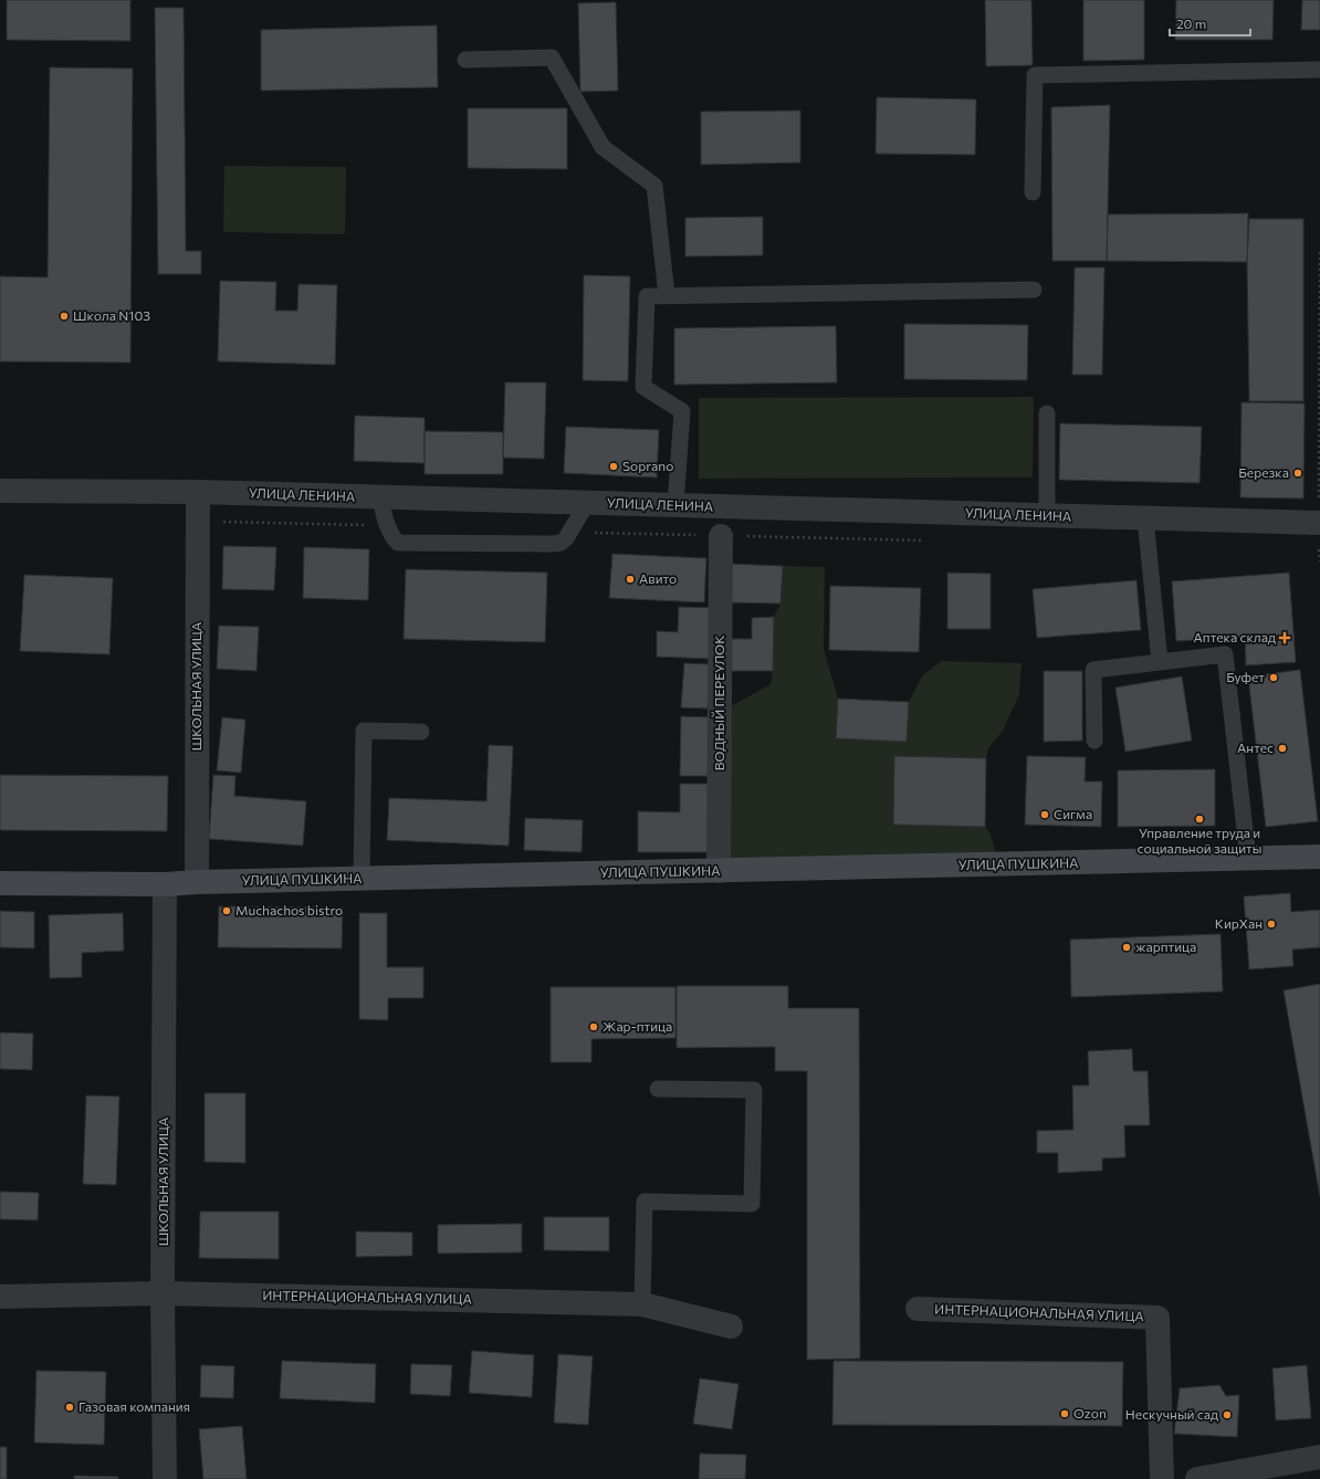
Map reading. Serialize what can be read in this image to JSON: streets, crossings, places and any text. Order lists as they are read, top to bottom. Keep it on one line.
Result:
{"streets":{"main road":["УЛИЦА ПУШКИНА"],"street":["УЛИЦА ЛЕНИНА","ШКОЛЬНАЯ УЛИЦА","ВОДНЫЙ ПЕРЕУЛОК","ИНТЕРНАЦИОНАЛЬНАЯ УЛИЦА"]},"crossings":[["УЛИЦА ЛЕНИНА","ШКОЛЬНАЯ УЛИЦА"],["ШКОЛЬНАЯ УЛИЦА","УЛИЦА ПУШКИНА"],["ШКОЛЬНАЯ УЛИЦА","ИНТЕРНАЦИОНАЛЬНАЯ УЛИЦА"],["ВОДНЫЙ ПЕРЕУЛОК","УЛИЦА ПУШКИНА"]],"places":{"other":["Школа N103","Soprano","Березка","Авито","Буфет","Антес","Сигма","Управление труда и социальной защиты","Muchachos bistro","КирХан","жарптица","Жар-птица","Газовая компания","Ozon","Нескучный сад"],"health":["Аптека склад"]},"scale_bar":"20 m"}
